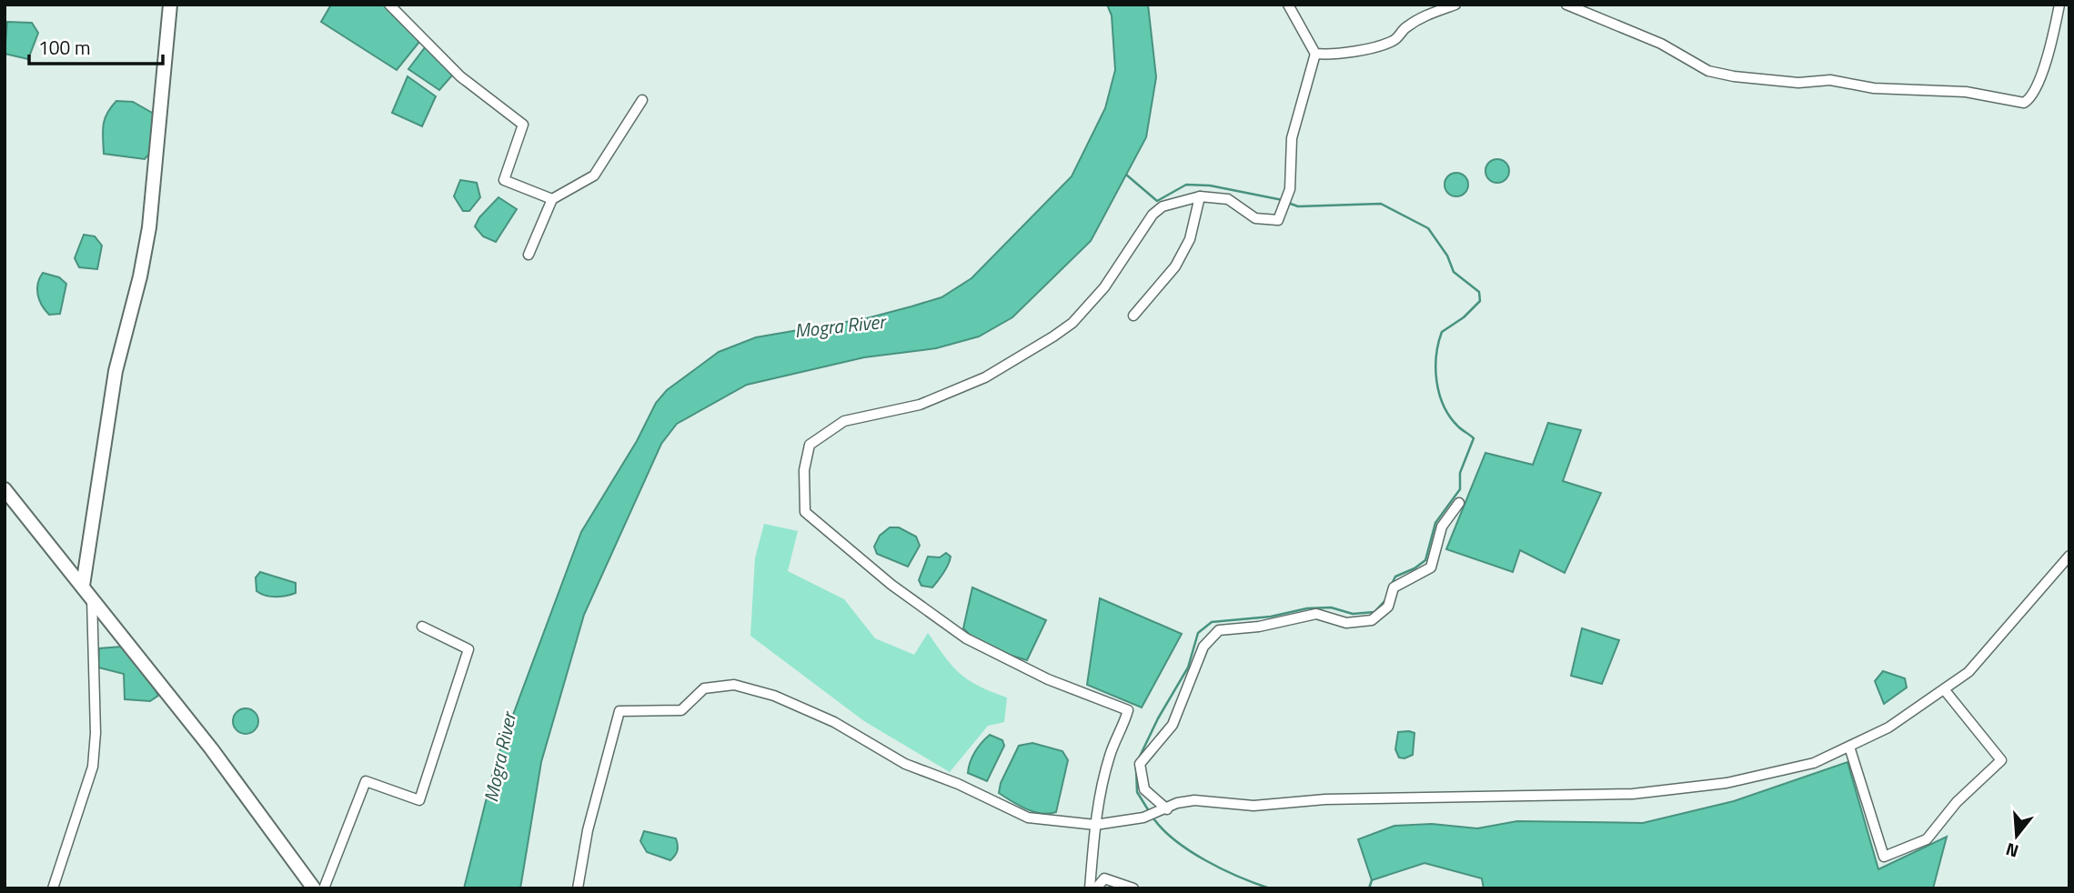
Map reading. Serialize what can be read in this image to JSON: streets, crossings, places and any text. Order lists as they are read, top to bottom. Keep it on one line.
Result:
{"water":["Mogra River"],"scale_bar":"100 m","north":"bottom"}
